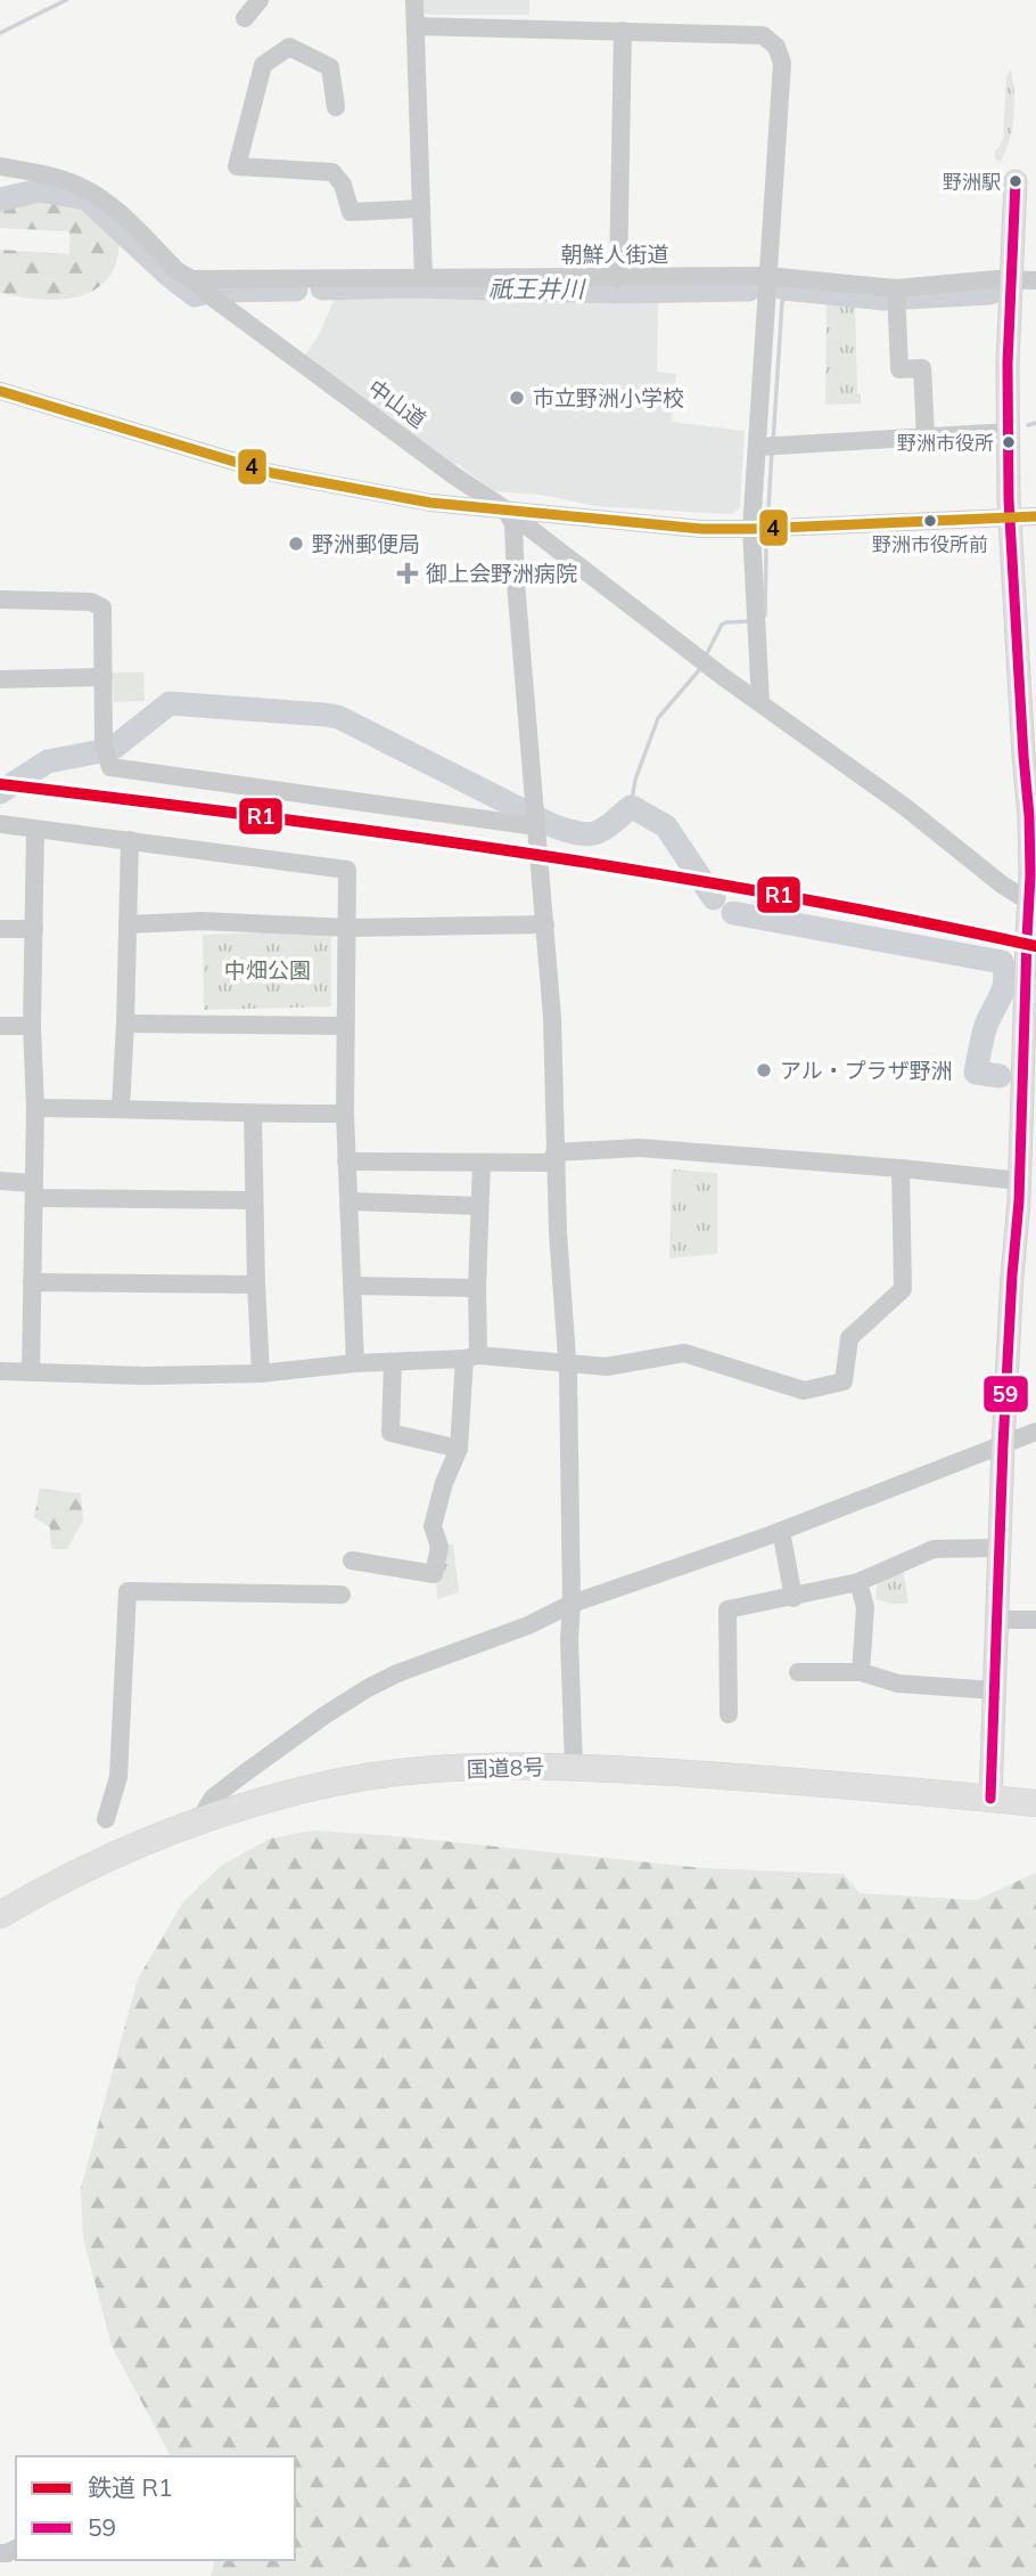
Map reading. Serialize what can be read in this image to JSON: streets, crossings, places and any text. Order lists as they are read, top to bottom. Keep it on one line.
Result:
{"streets":{"highway":["国道8号"],"street":["朝鮮人街道","中山道"]},"crossings":[["朝鮮人街道","中山道"]],"water":["祇王井川"],"parks":["中畑公園"],"places":{"other":["野洲駅","市立野洲小学校","野洲市役所","野洲市役所前","野洲郵便局","アル・プラザ野洲"],"health":["御上会野洲病院"]},"lines":["transit line 59","transit line 4","rail line R1"],"legend":["鉄道 R1","59"]}
